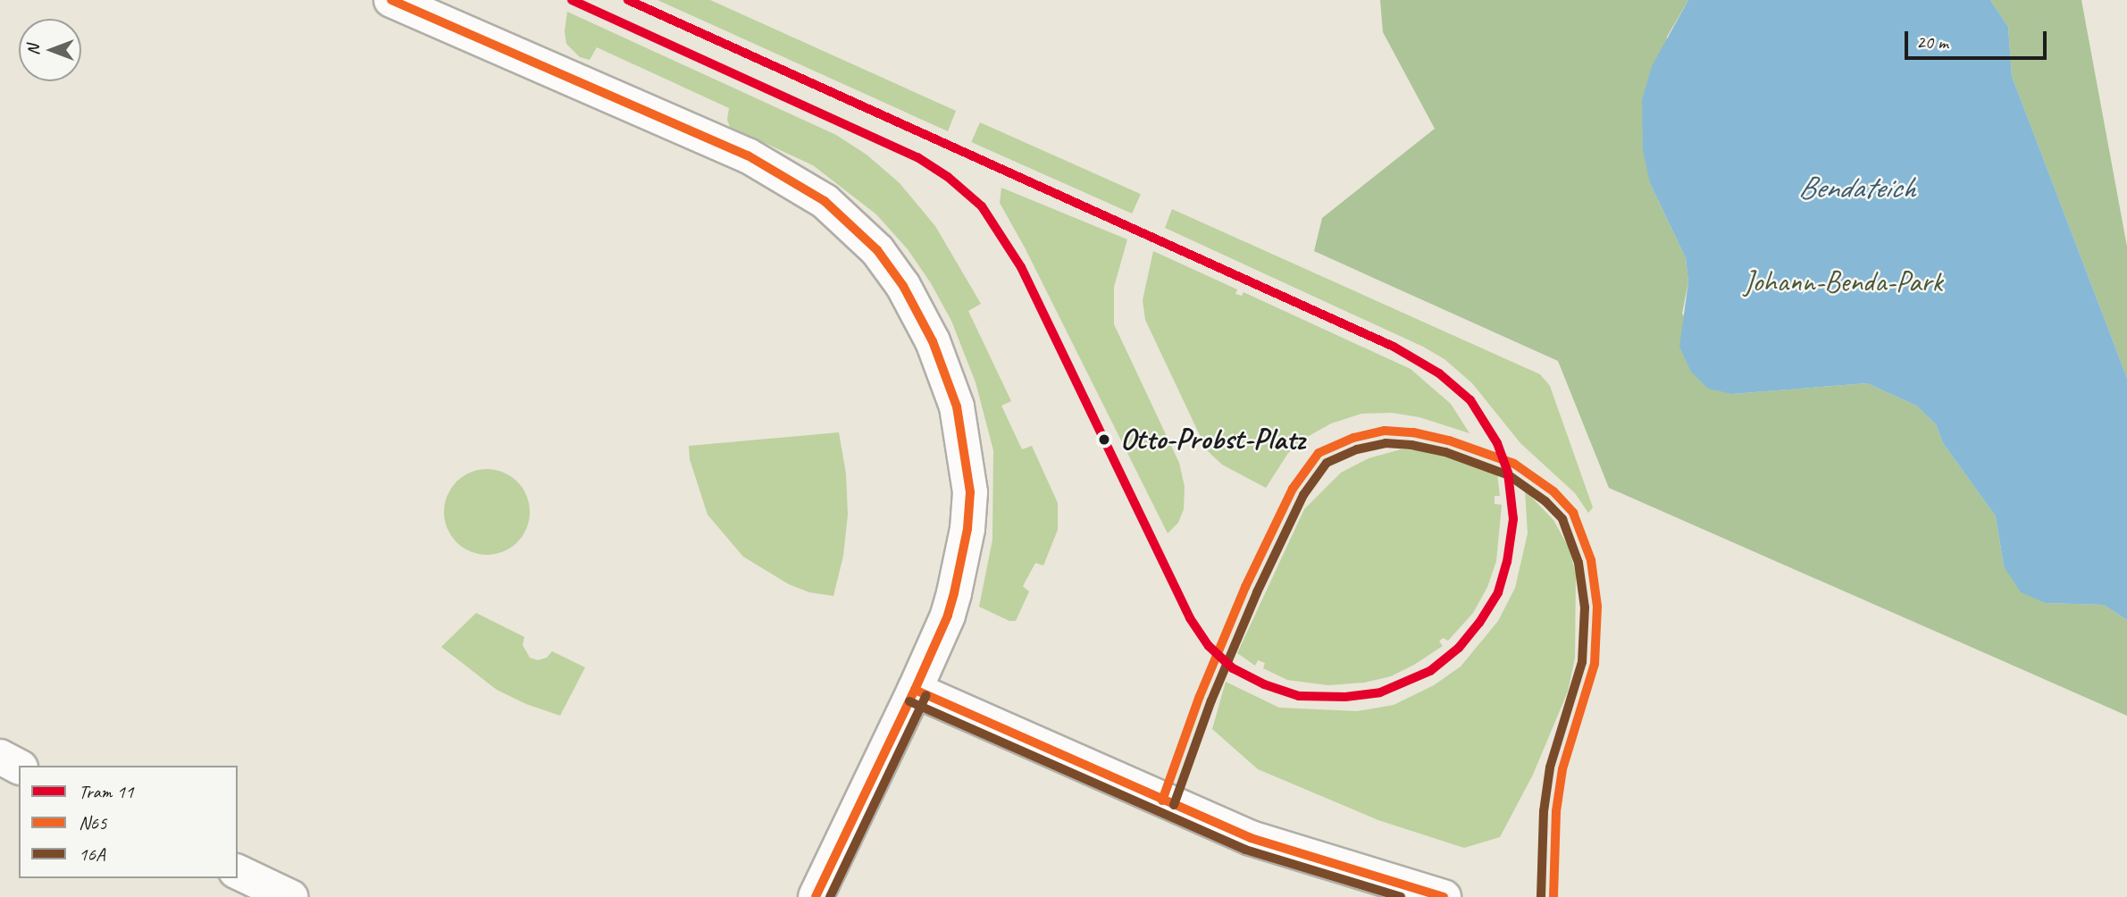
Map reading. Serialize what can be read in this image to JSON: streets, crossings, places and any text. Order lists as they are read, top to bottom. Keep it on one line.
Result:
{"water":["Bendateich"],"parks":["Johann-Benda-Park"],"places":["Otto-Probst-Platz"],"lines":["tram line 11","transit line N65","transit line 16A"],"legend":["Tram 11","N65","16A"],"scale_bar":"20 m","north":"left"}
